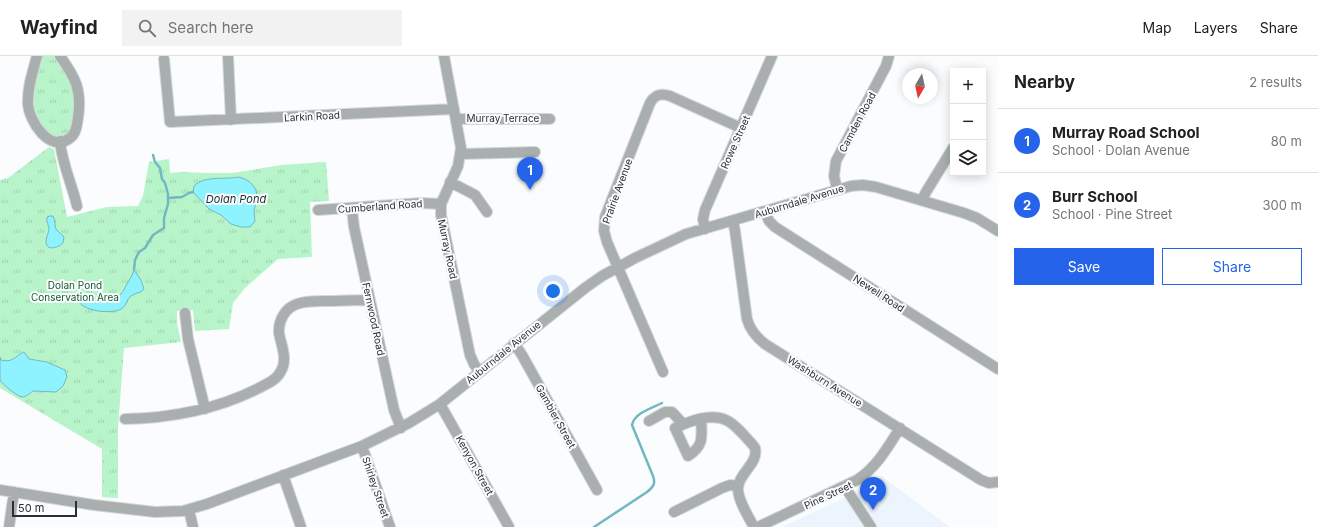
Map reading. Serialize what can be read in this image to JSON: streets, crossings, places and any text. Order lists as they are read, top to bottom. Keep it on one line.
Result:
{"streets":{"street":["Larkin Road","Murray Terrace","Camden Road","Rowe Street","Prairie Avenue","Auburndale Avenue","Cumberland Road","Murray Road","Newell Road","Fernwood Road","Washburn Avenue","Gambier Street","Kenyon Street","Shirley Street","Pine Street"]},"crossings":[["Larkin Road","Murray Terrace"],["Larkin Road","Murray Road"],["Murray Terrace","Murray Road"],["Camden Road","Auburndale Avenue"],["Rowe Street","Prairie Avenue"],["Rowe Street","Auburndale Avenue"],["Prairie Avenue","Auburndale Avenue"],["Auburndale Avenue","Murray Road"],["Auburndale Avenue","Newell Road"],["Auburndale Avenue","Fernwood Road"],["Auburndale Avenue","Washburn Avenue"],["Auburndale Avenue","Gambier Street"],["Auburndale Avenue","Kenyon Street"],["Auburndale Avenue","Shirley Street"],["Cumberland Road","Murray Road"],["Cumberland Road","Fernwood Road"],["Washburn Avenue","Pine Street"]],"water":["Dolan Pond"],"parks":["Dolan Pond Conservation Area"],"scale_bar":"50 m","north":"bottom","page":{"header":"Wayfind","search":"Search here","nav":["Map","Layers","Share"],"heading":["Nearby","2 results"],"map_buttons":["+","−"],"list":[{"mark":"1","name":"Murray Road School","note":"School · Dolan Avenue","value":"80 m"},{"mark":"2","name":"Burr School","note":"School · Pine Street","value":"300 m"}],"pins":["1","2"],"buttons":["Save","Share"],"scale":"50 m"}}
